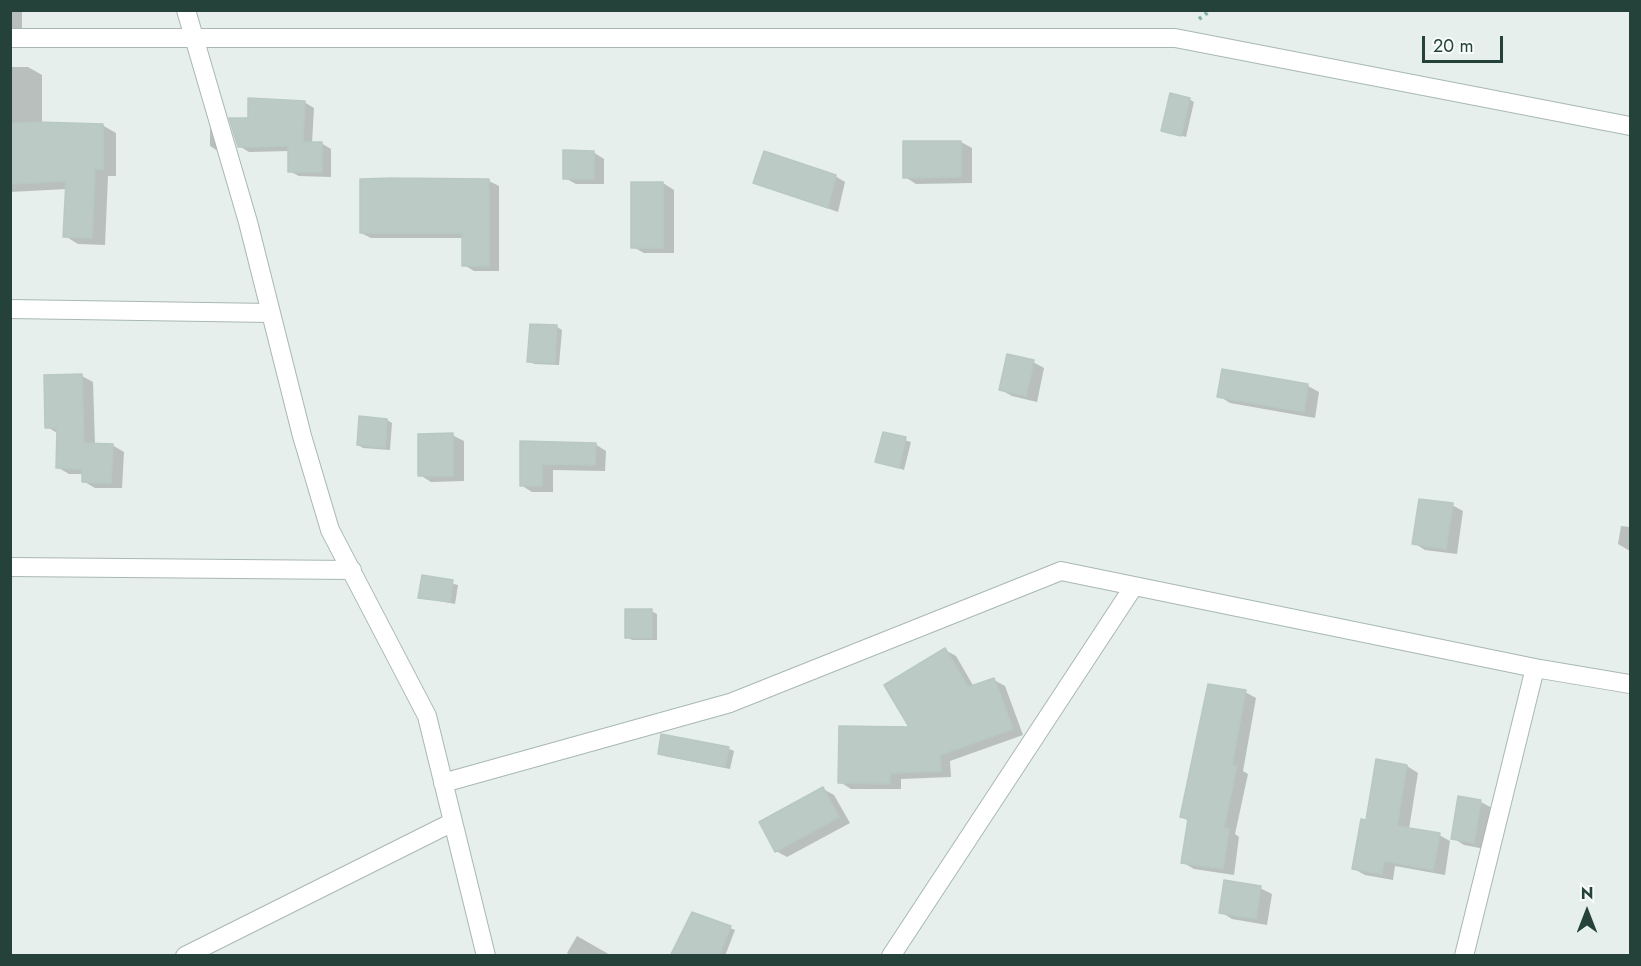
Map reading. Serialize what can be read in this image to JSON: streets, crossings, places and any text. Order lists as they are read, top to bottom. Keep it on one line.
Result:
{"scale_bar":"20 m","north":"top"}
